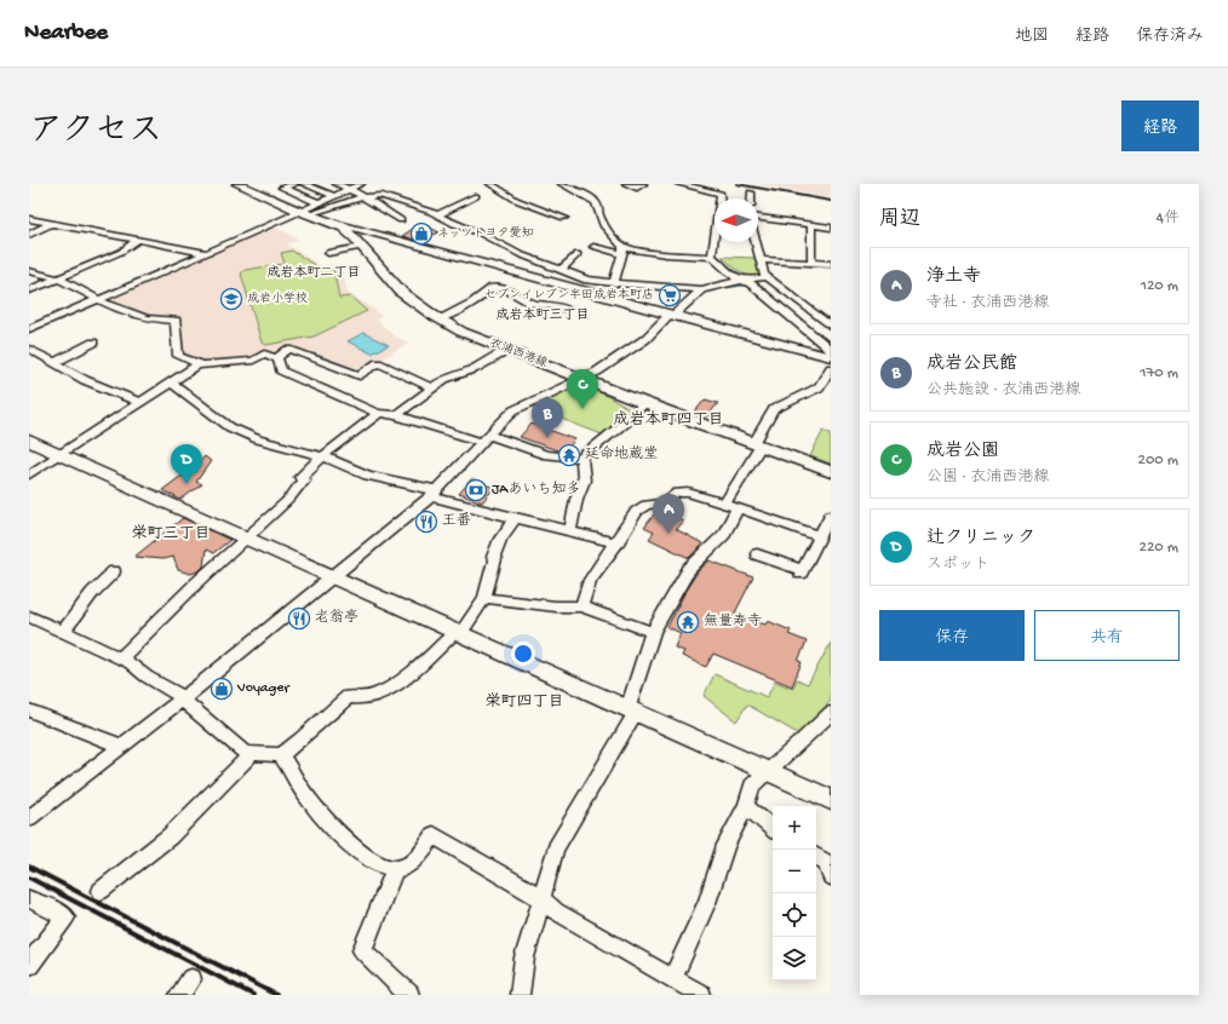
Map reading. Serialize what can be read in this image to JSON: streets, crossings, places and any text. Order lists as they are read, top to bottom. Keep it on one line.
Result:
{"streets":{"street":["衣浦西港線"]},"districts":["成岩本町二丁目","成岩本町三丁目","成岩本町四丁目","栄町三丁目","栄町四丁目"],"places":{"shop":["ネッツトヨタ愛知","Voyager"],"supermarket":["セブンイレブン半田成岩本町店"],"school or university":["成岩小学校"],"temple":["延命地蔵堂","無量寿寺"],"bank":["JAあいち知多"],"restaurant":["王番","老翁亭"]},"north":"left","page":{"header":"Nearbee","nav":["地図","経路","保存済み"],"title":"アクセス","buttons":["経路",["保存","共有"]],"heading":["周辺","4件"],"list":[{"mark":"A","name":"浄土寺","note":"寺社 · 衣浦西港線","value":"120 m"},{"mark":"B","name":"成岩公民館","note":"公共施設 · 衣浦西港線","value":"170 m"},{"mark":"C","name":"成岩公園","note":"公園 · 衣浦西港線","value":"200 m"},{"mark":"D","name":"辻クリニック","note":"スポット","value":"220 m"}],"pins":["C","B","D","A"],"map_buttons":["+","−"]}}
